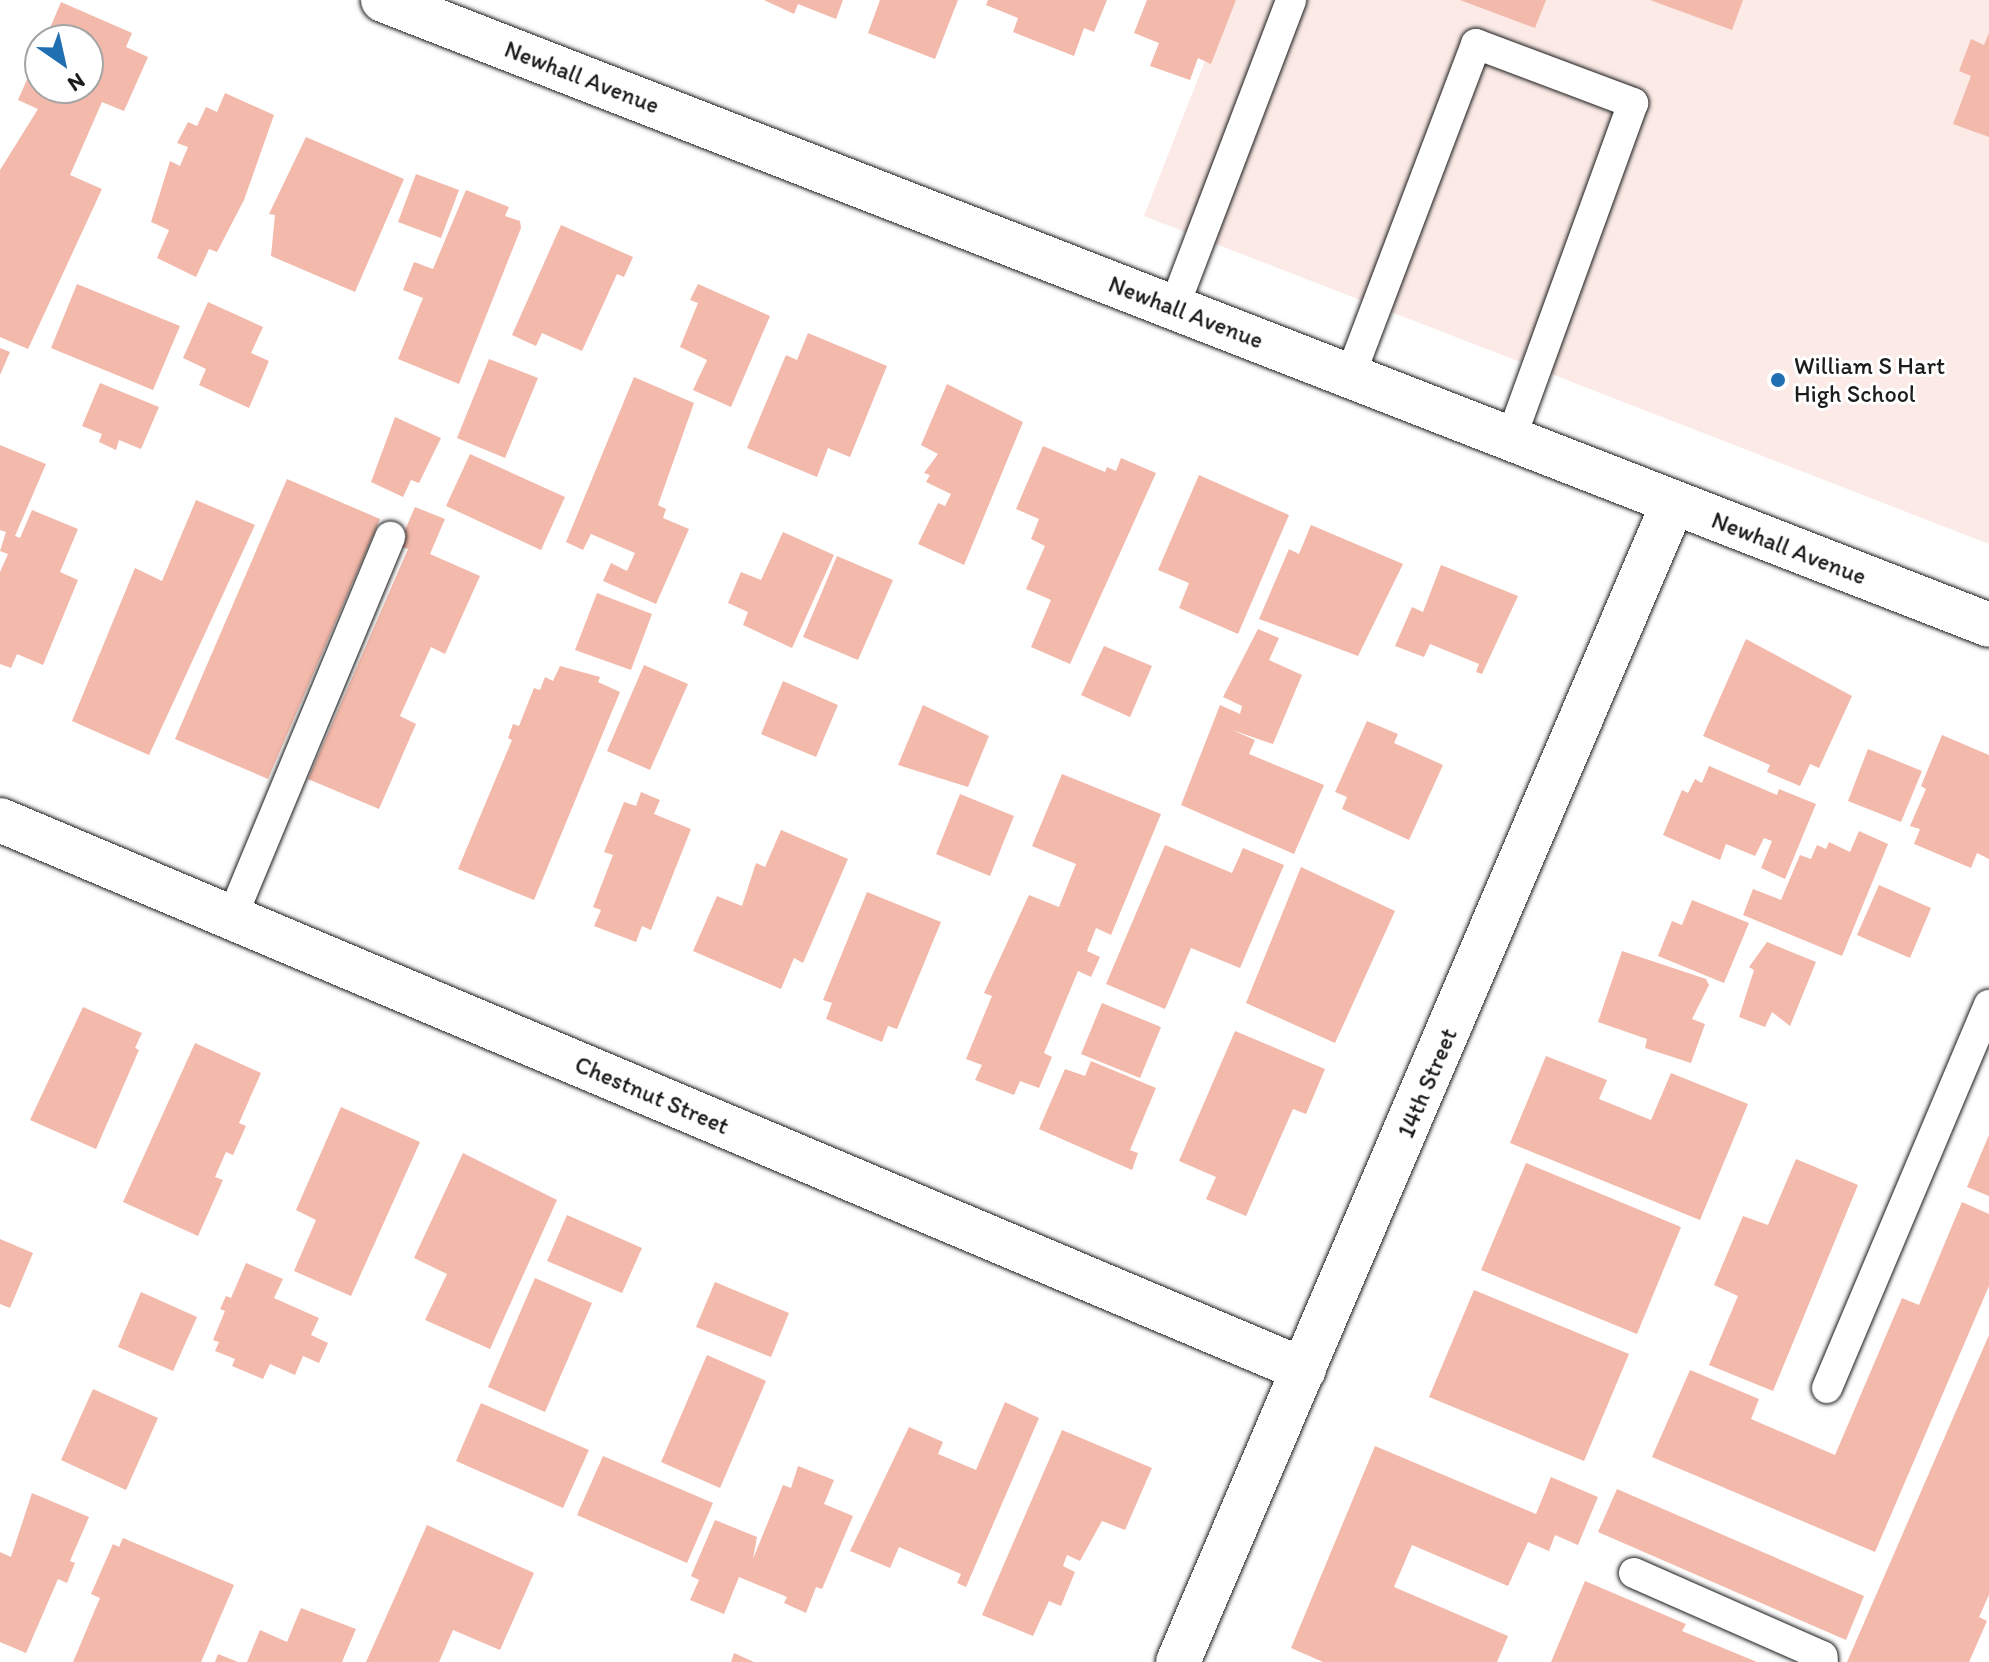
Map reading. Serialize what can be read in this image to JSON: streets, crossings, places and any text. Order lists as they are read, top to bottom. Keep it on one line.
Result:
{"streets":{"street":["Newhall Avenue","14th Street","Chestnut Street"]},"crossings":[["Newhall Avenue","14th Street"],["14th Street","Chestnut Street"]],"places":["William S Hart High School"],"north":"bottom right"}
